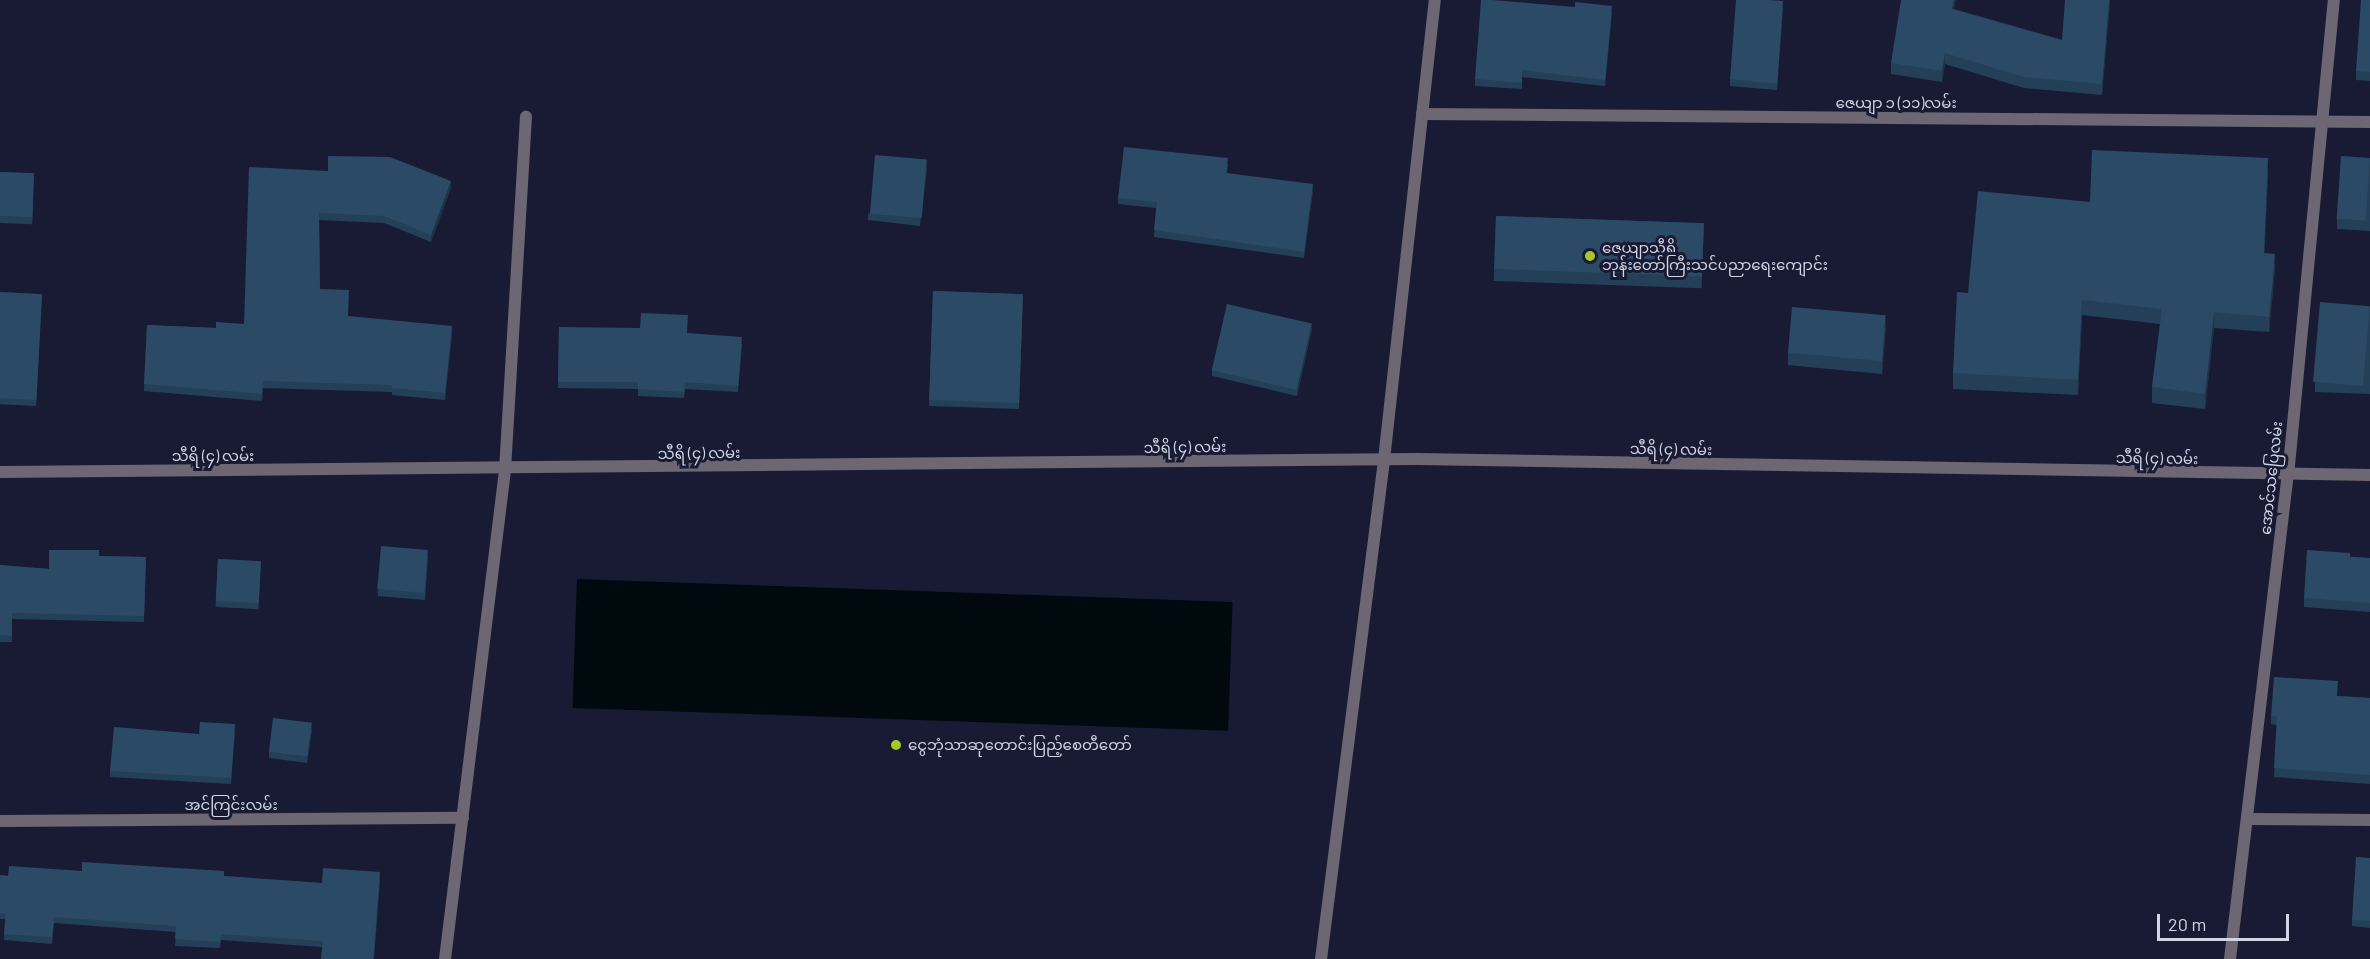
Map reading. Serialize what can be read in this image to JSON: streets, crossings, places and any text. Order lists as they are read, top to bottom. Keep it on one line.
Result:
{"streets":{"street":["ဇေယျာ ၁ (၁၁)လမ်း","သီရိ (၄) လမ်း","အောင်သပြေလမ်း","အင်ကြင်းလမ်း"]},"crossings":[["ဇေယျာ ၁ (၁၁)လမ်း","အောင်သပြေလမ်း"],["သီရိ (၄) လမ်း","အောင်သပြေလမ်း"]],"places":["ဇေယျာသီရိ ဘုန်းတော်ကြီးသင်ပညာရေးကျောင်း","ငွေဘုံသာဆုတောင်းပြည့်စေတီတော်"],"scale_bar":"20 m"}
